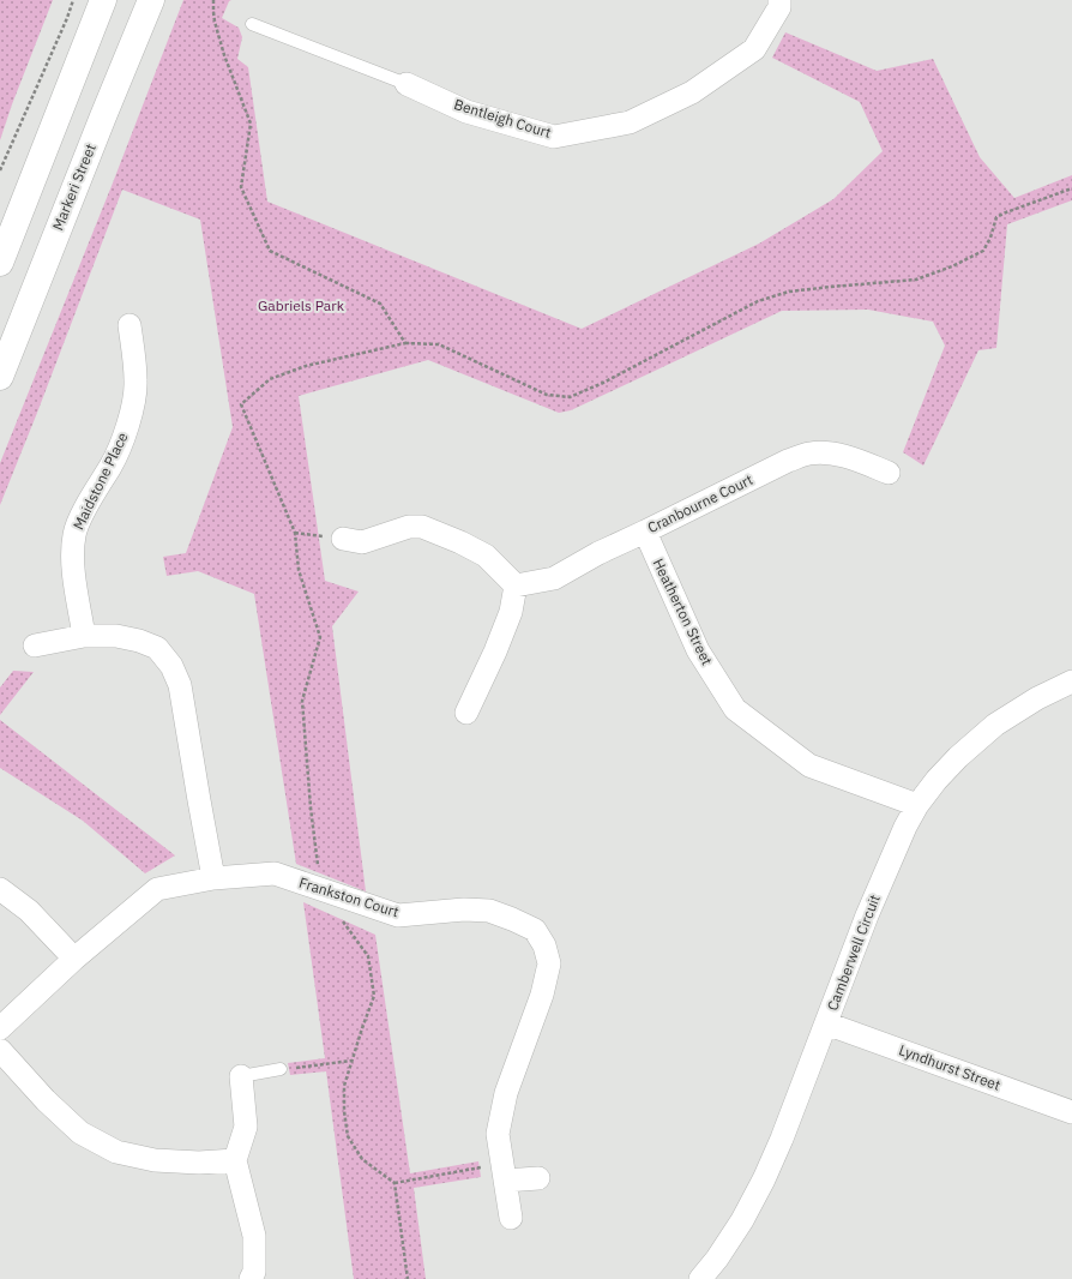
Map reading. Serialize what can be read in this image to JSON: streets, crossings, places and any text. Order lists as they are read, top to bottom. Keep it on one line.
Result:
{"streets":{"main road":["Markeri Street"],"street":["Bentleigh Court","Maidstone Place","Cranbourne Court","Heatherton Street","Frankston Court","Camberwell Circuit","Lyndhurst Street"]},"crossings":[["Cranbourne Court","Heatherton Street"],["Heatherton Street","Camberwell Circuit"],["Camberwell Circuit","Lyndhurst Street"]],"parks":["Gabriels Park"]}
